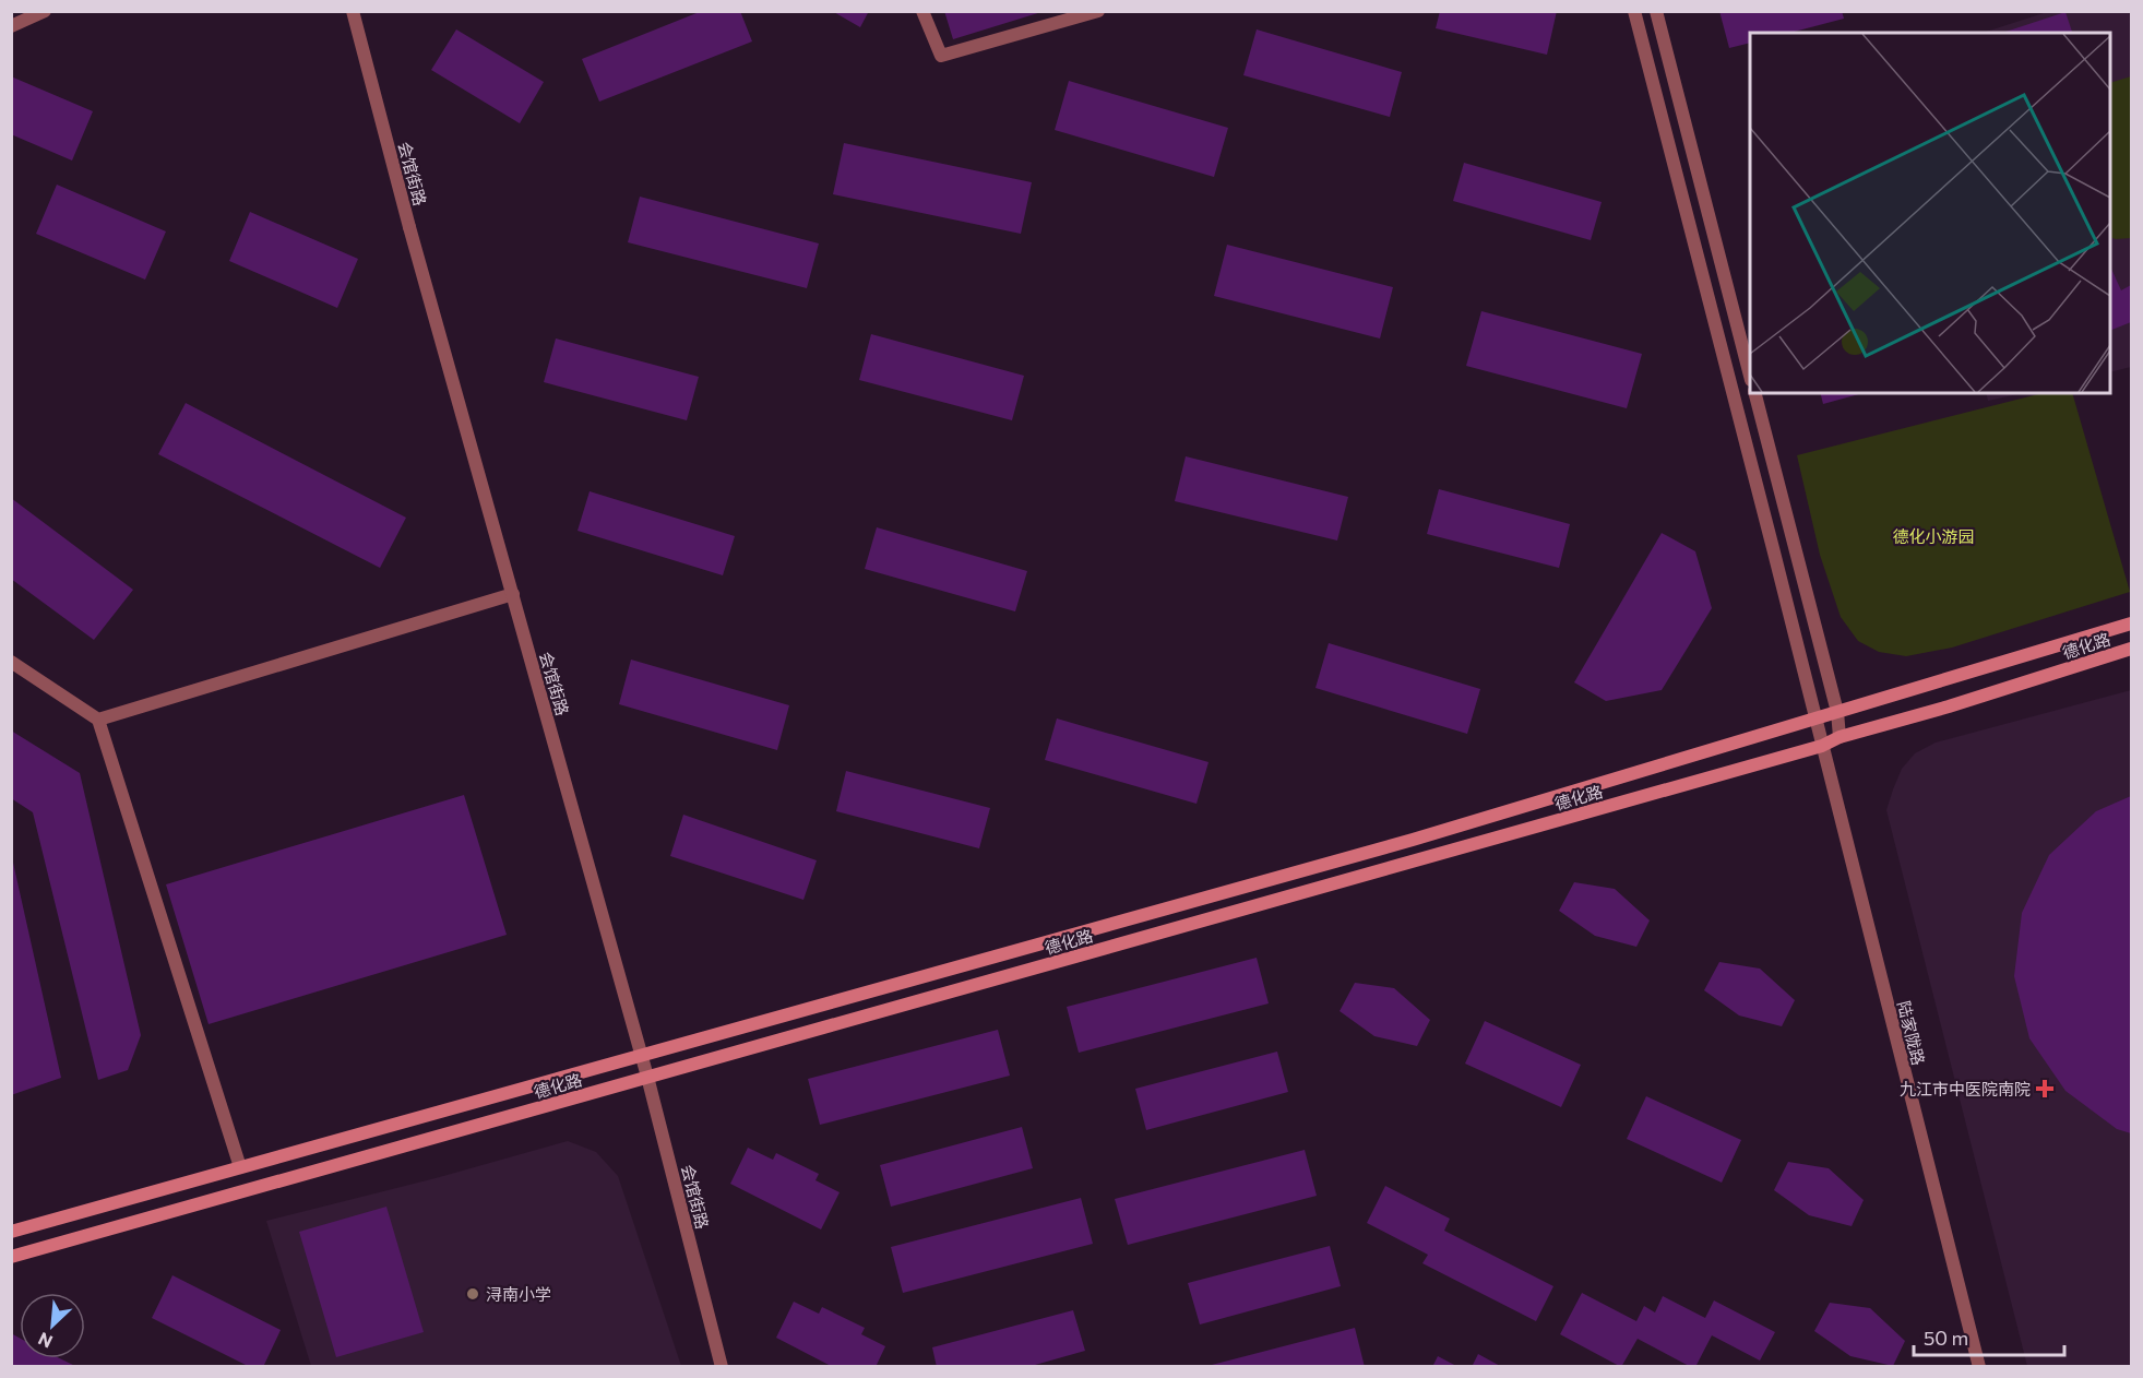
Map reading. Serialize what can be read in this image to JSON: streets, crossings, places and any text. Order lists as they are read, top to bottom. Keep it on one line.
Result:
{"streets":{"main road":["德化路"],"street":["会馆街路","陆家陇路"]},"crossings":[["会馆街路","德化路"],["德化路","陆家陇路"]],"parks":["德化小游园"],"places":{"health":["九江市中医院南院"],"other":["浔南小学"]},"scale_bar":"50 m","north":"bottom left"}
